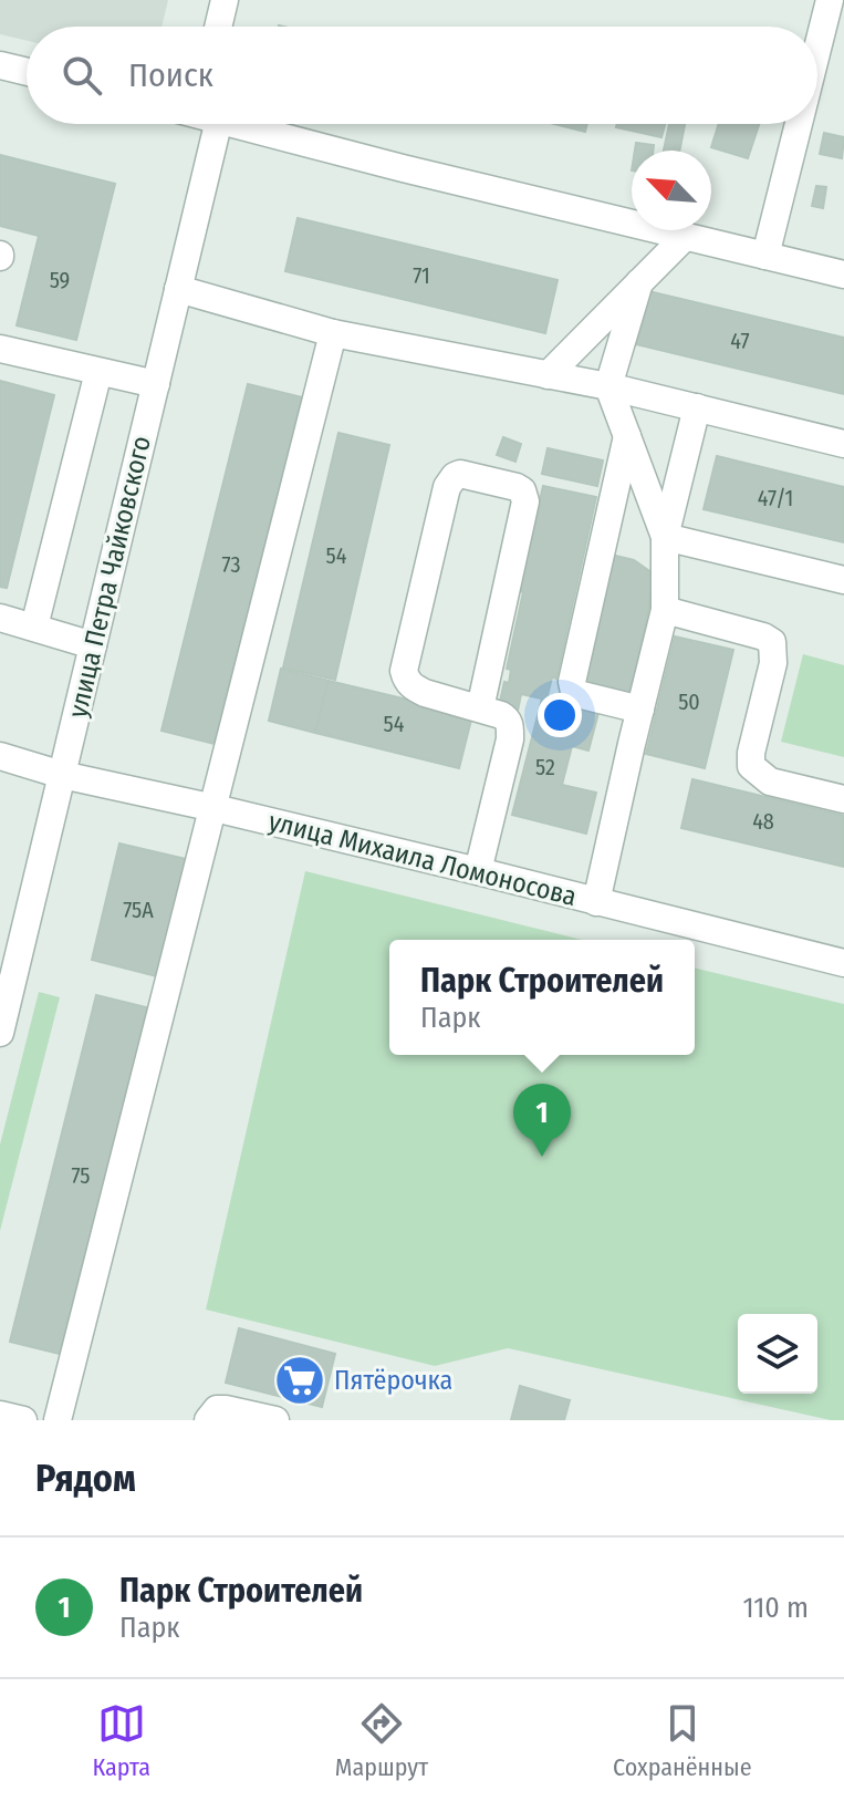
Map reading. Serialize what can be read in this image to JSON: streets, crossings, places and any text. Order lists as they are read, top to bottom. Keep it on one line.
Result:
{"streets":{"street":["улица Петра Чайковского","улица Михаила Ломоносова"]},"crossings":[["улица Петра Чайковского","улица Михаила Ломоносова"]],"places":{"supermarket":["Пятёрочка"]},"house_numbers":["71","59","47","47/1","54","73","50","54","52","48","75А","75"],"north":"top left","page":{"search":"Поиск","popup":["Парк Строителей","Парк"],"pins":"1","heading":"Рядом","list":[{"mark":"1","name":"Парк Строителей","note":"Парк","value":"110 m"}],"nav":["Карта","Маршрут","Сохранённые"]}}
